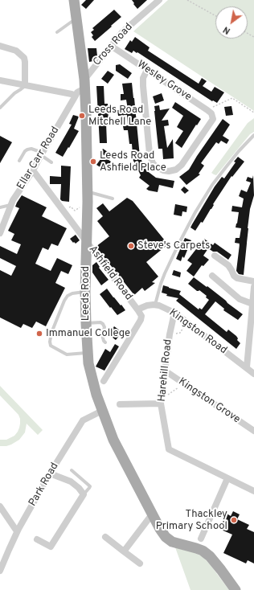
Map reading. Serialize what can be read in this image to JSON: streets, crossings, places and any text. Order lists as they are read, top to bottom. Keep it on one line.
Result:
{"streets":{"main road":["Leeds Road"],"street":["Cross Road","Wesley Grove","Ellar Carr Road","Ashfield Road","Kingston Road","Harehill Road","Kingston Grove","Park Road"]},"crossings":[["Cross Road","Wesley Grove"],["Cross Road","Ellar Carr Road"],["Cross Road","Leeds Road"],["Ellar Carr Road","Ashfield Road"],["Ellar Carr Road","Leeds Road"],["Ashfield Road","Leeds Road"],["Leeds Road","Park Road"],["Kingston Road","Harehill Road"],["Harehill Road","Kingston Grove"]],"places":["Leeds Road Mitchell Lane","Leeds Road Ashfield Place","Steve's Carpets","Immanuel College","Thackley Primary School"],"north":"bottom left"}
